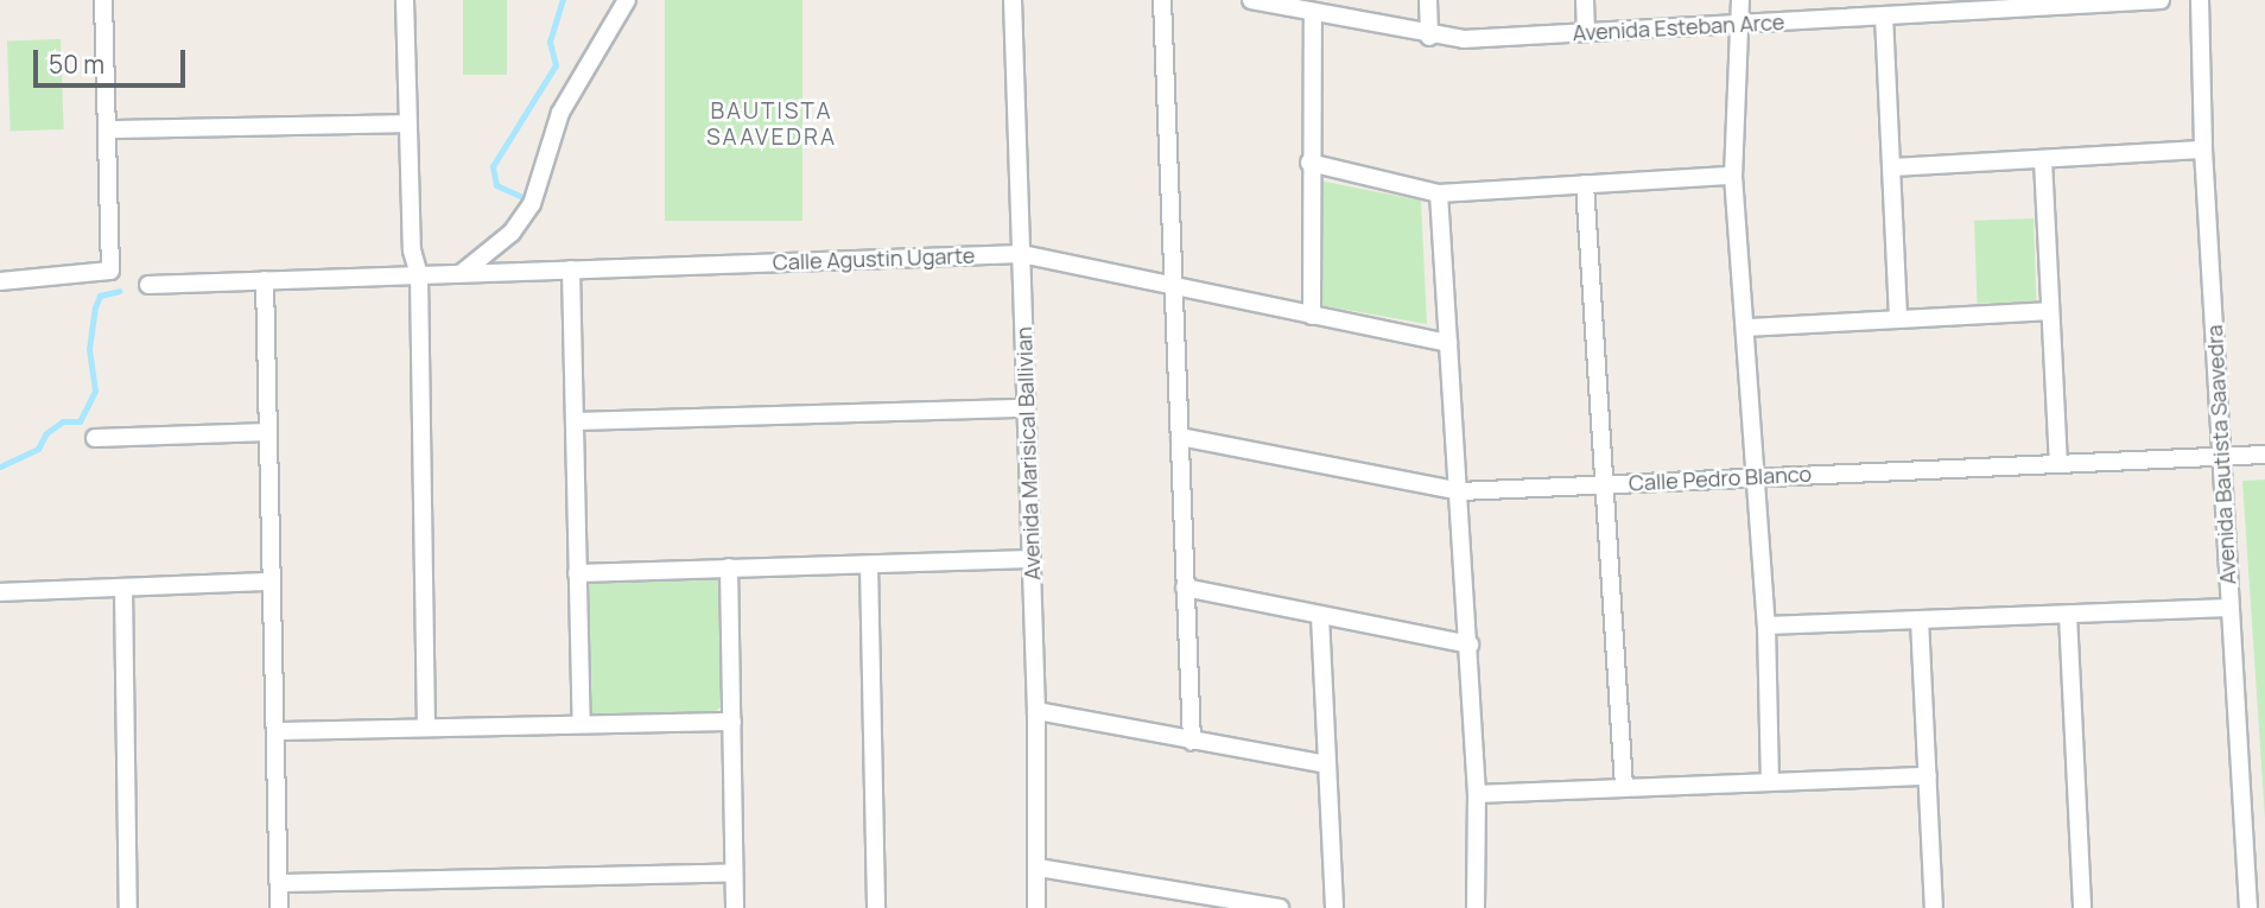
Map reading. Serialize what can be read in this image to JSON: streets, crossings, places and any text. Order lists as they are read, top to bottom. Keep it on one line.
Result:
{"streets":{"street":["Avenida Esteban Arce","Calle Agustin Ugarte","Avenida Marisical Ballivian","Avenida Bautista Saavedra","Calle Pedro Blanco"]},"crossings":[["Calle Agustin Ugarte","Avenida Marisical Ballivian"],["Avenida Bautista Saavedra","Calle Pedro Blanco"]],"districts":["BAUTISTA SAAVEDRA"],"scale_bar":"50 m"}
